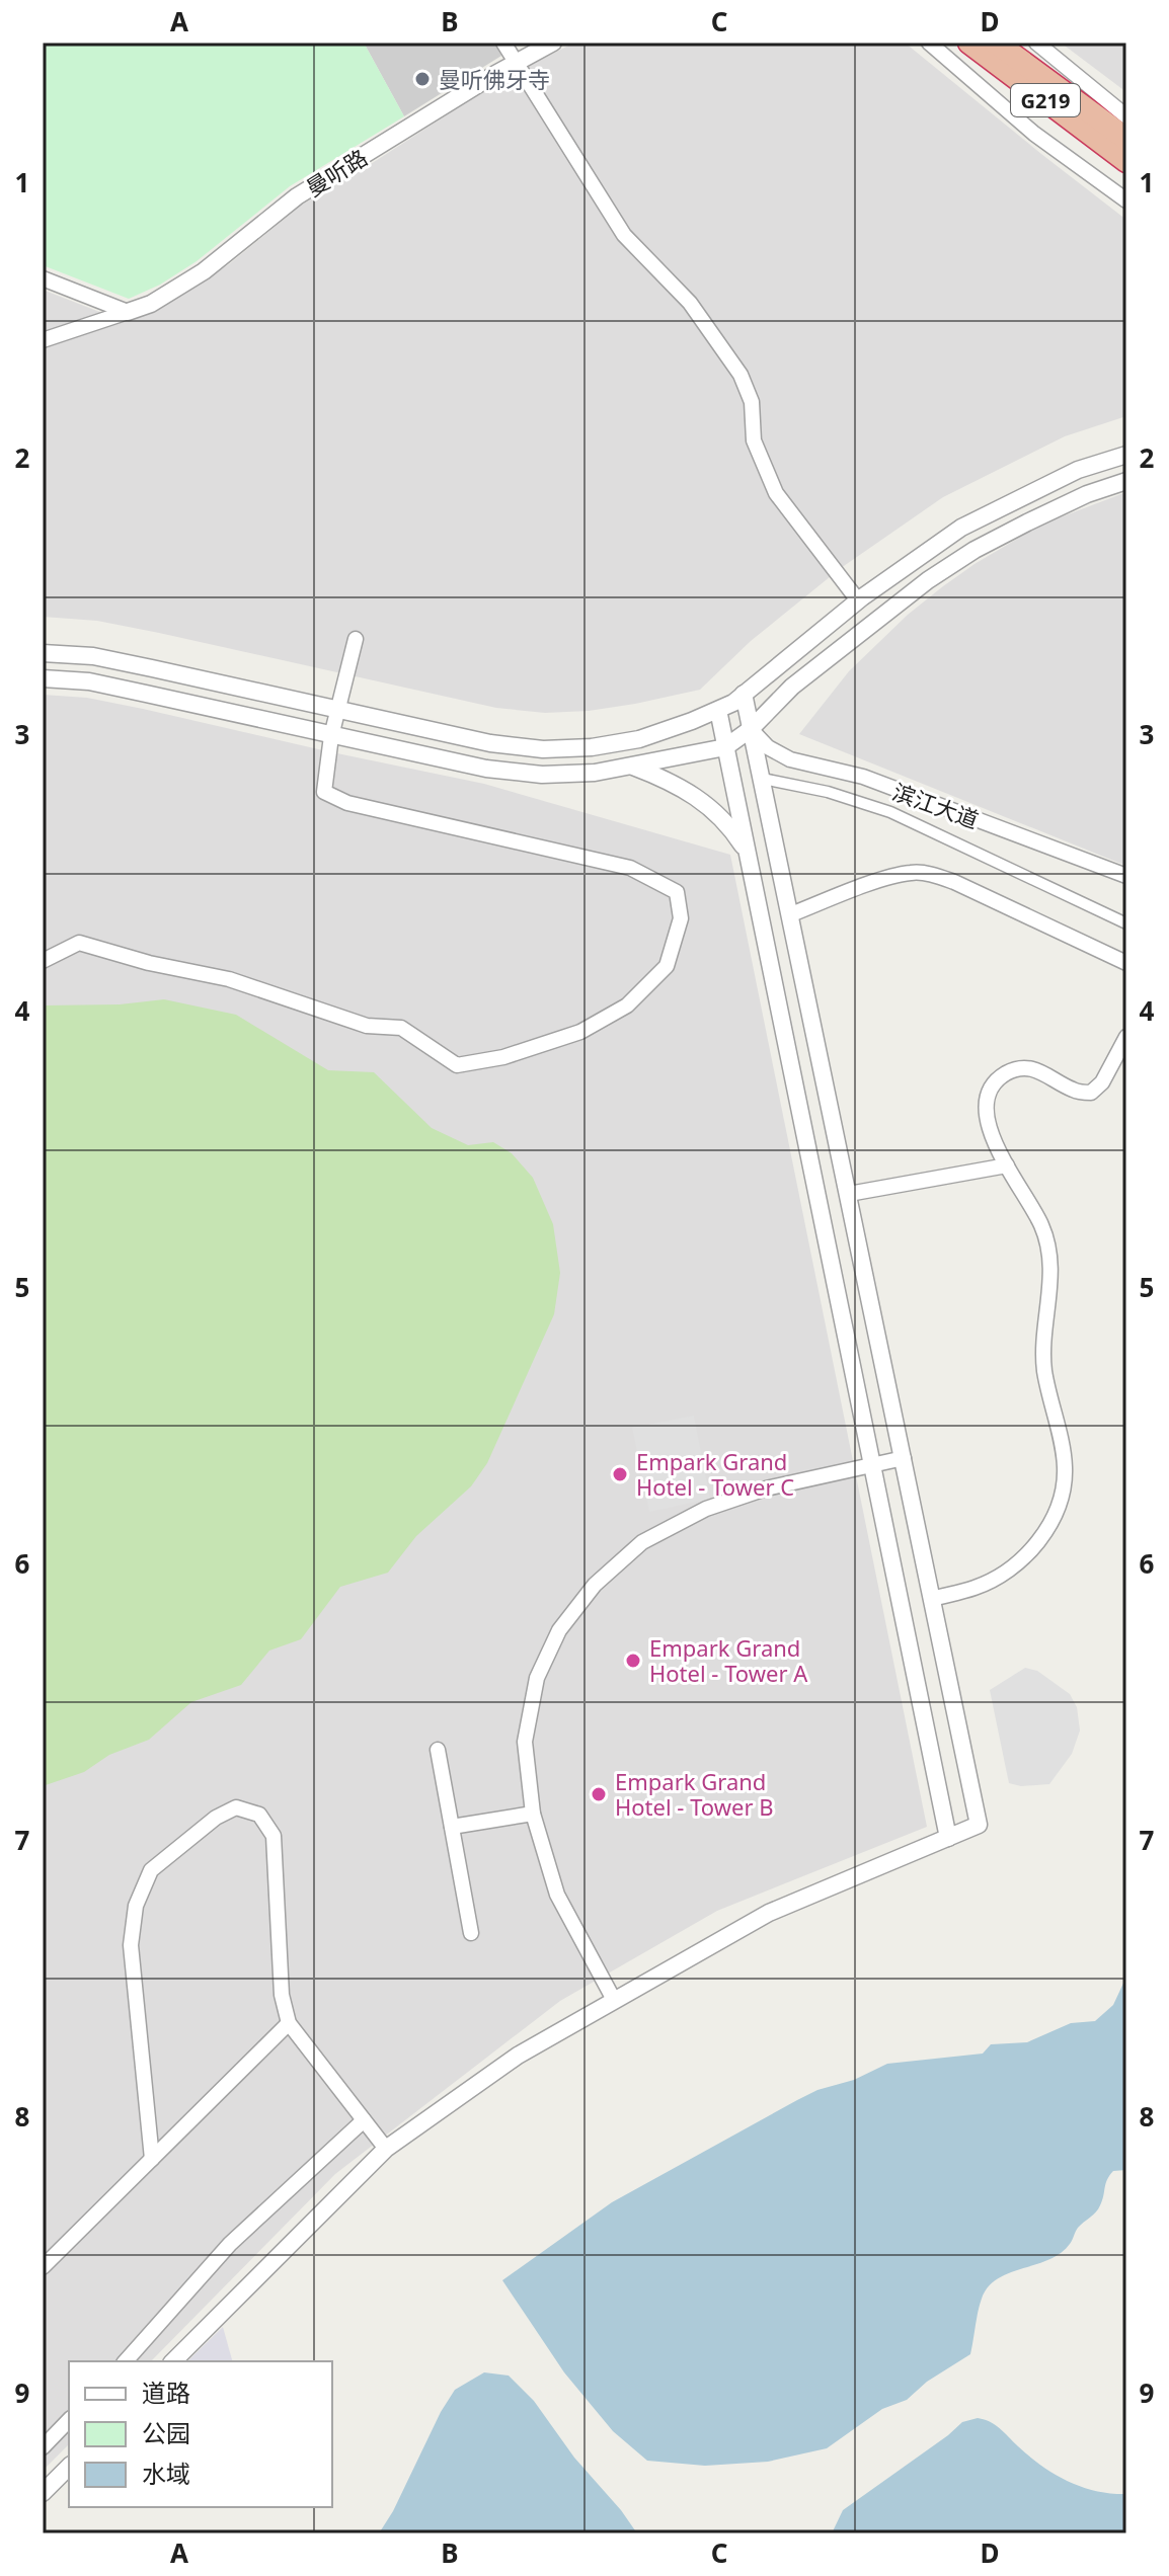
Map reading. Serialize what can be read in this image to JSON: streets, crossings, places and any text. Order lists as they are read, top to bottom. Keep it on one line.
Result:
{"streets":{"highway":["G219"],"street":["曼听路","滨江大道"]},"places":["曼听佛牙寺","Empark Grand Hotel - Tower C","Empark Grand Hotel - Tower A","Empark Grand Hotel - Tower B"],"legend":["道路","公园","水域"],"grid":{"columns":["A","B","C","D"],"rows":["1","2","3","4","5","6","7","8","9"]}}
